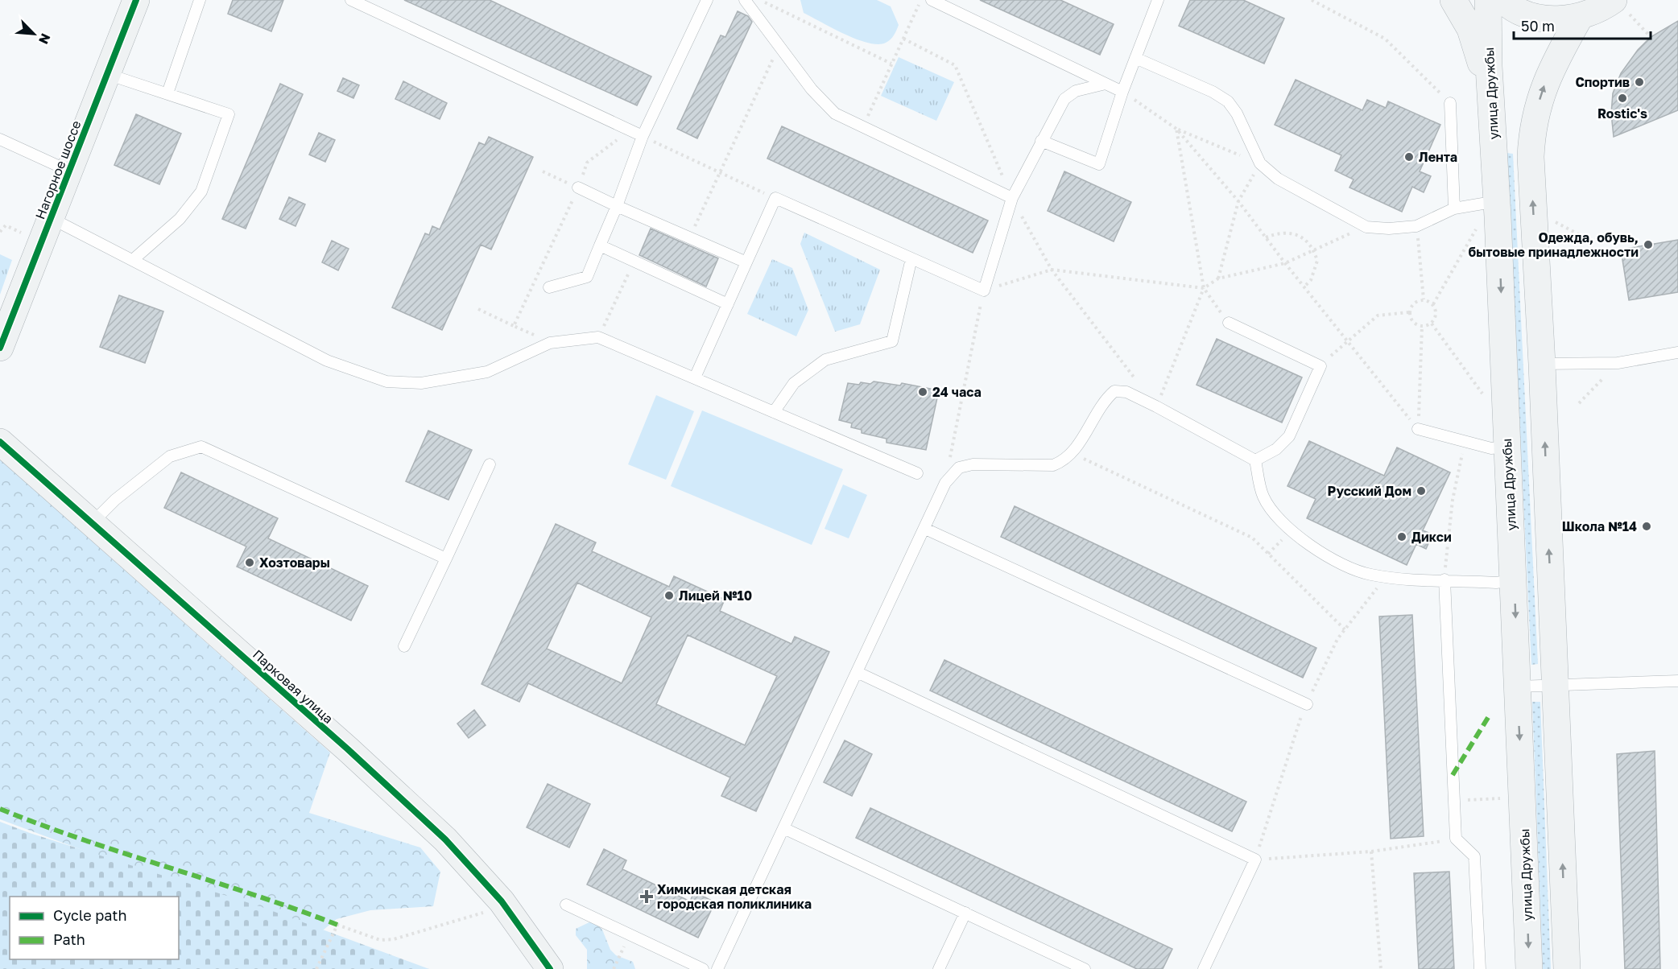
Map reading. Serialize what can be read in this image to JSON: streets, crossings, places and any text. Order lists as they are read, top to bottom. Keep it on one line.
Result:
{"streets":{"main road":["улица Дружбы","Нагорное шоссе","Парковая улица"]},"places":{"other":["Спортив","Rostic's","Лента","Одежда, обувь, бытовые принадлежности","24 часа","Русский Дом","Школа №14","Дикси","Хозтовары","Лицей №10"],"health":["Химкинская детская городская поликлиника"]},"legend":["Cycle path","Path"],"scale_bar":"50 m","north":"bottom right"}
